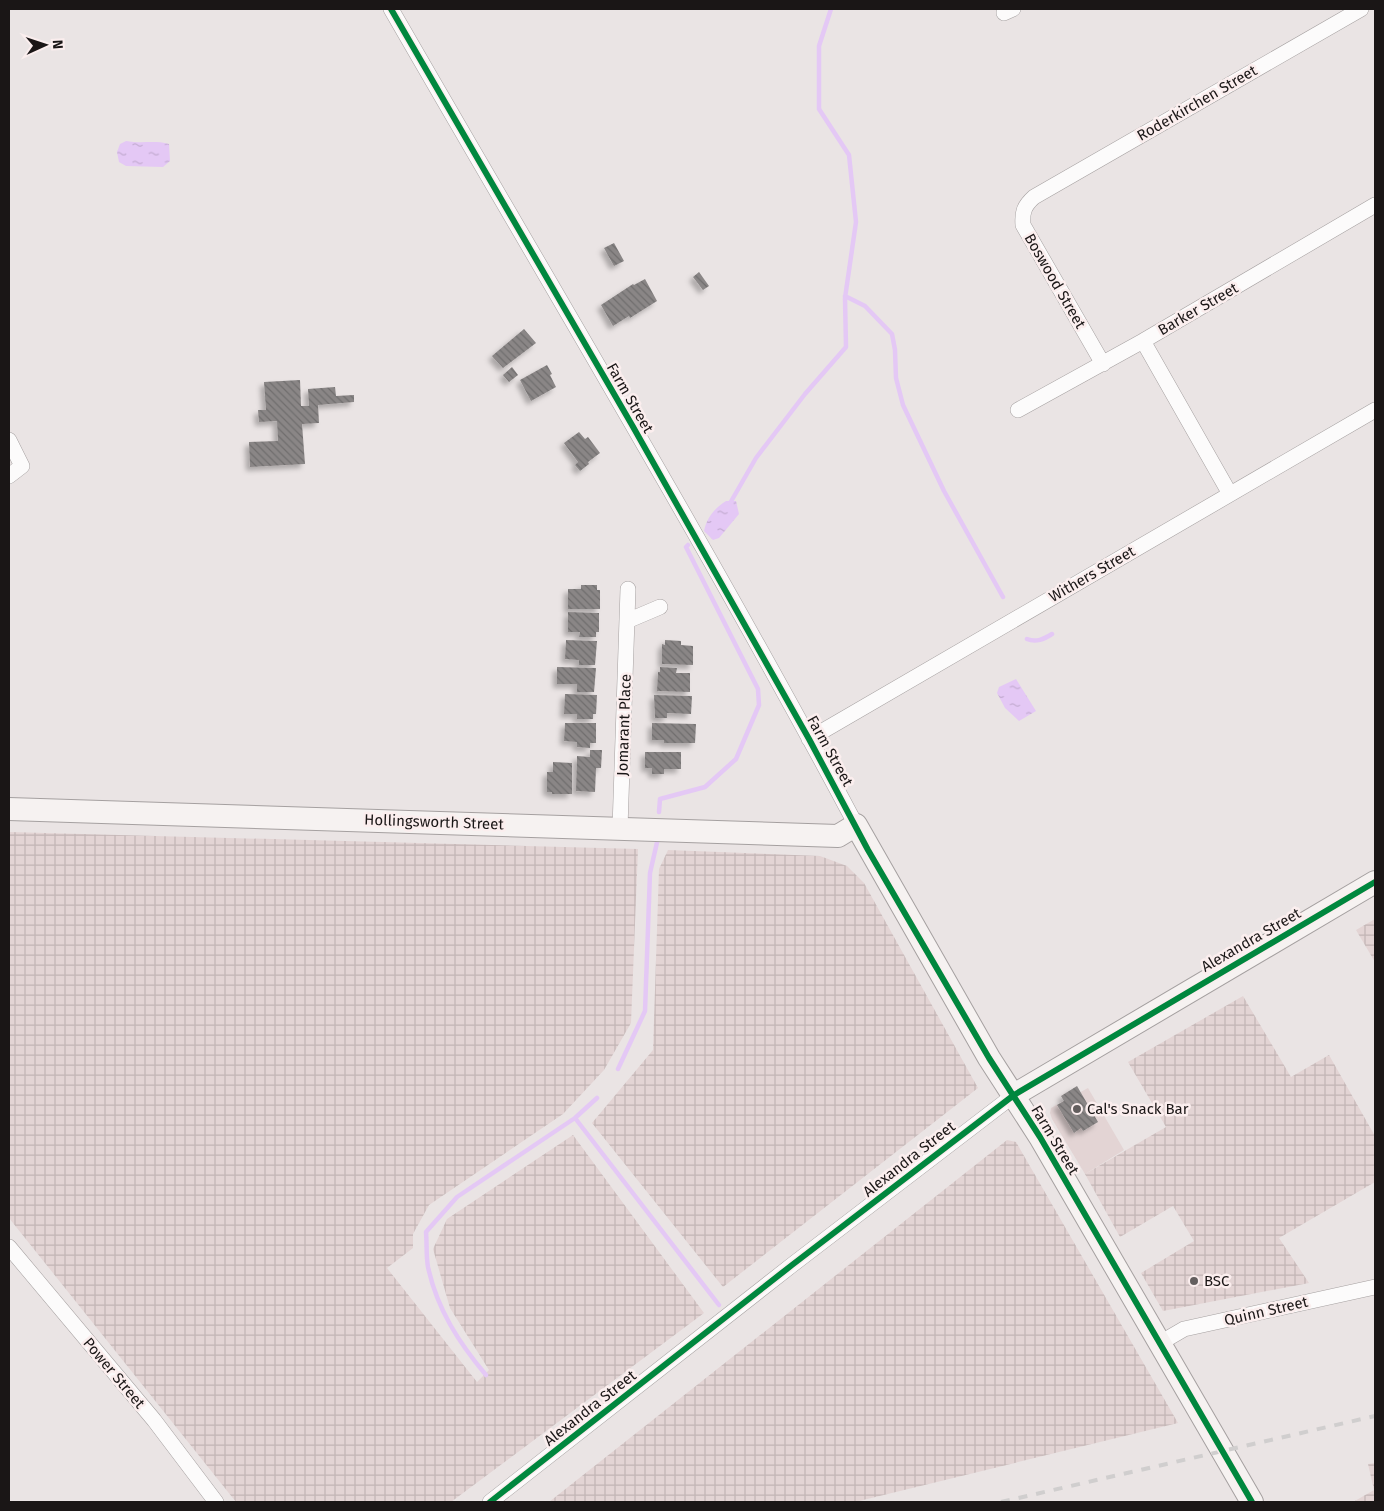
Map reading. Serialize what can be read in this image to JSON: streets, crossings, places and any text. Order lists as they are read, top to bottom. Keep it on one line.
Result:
{"streets":{"street":["Roderkirchen Street","Boswood Street","Barker Street","Farm Street","Withers Street","Jomarant Place","Hollingsworth Street","Alexandra Street","Quinn Street","Power Street"]},"crossings":[["Roderkirchen Street","Boswood Street"],["Boswood Street","Barker Street"],["Farm Street","Withers Street"],["Farm Street","Hollingsworth Street"],["Farm Street","Alexandra Street"],["Farm Street","Quinn Street"],["Jomarant Place","Hollingsworth Street"]],"places":["Cal's Snack Bar","BSC"],"north":"right"}
